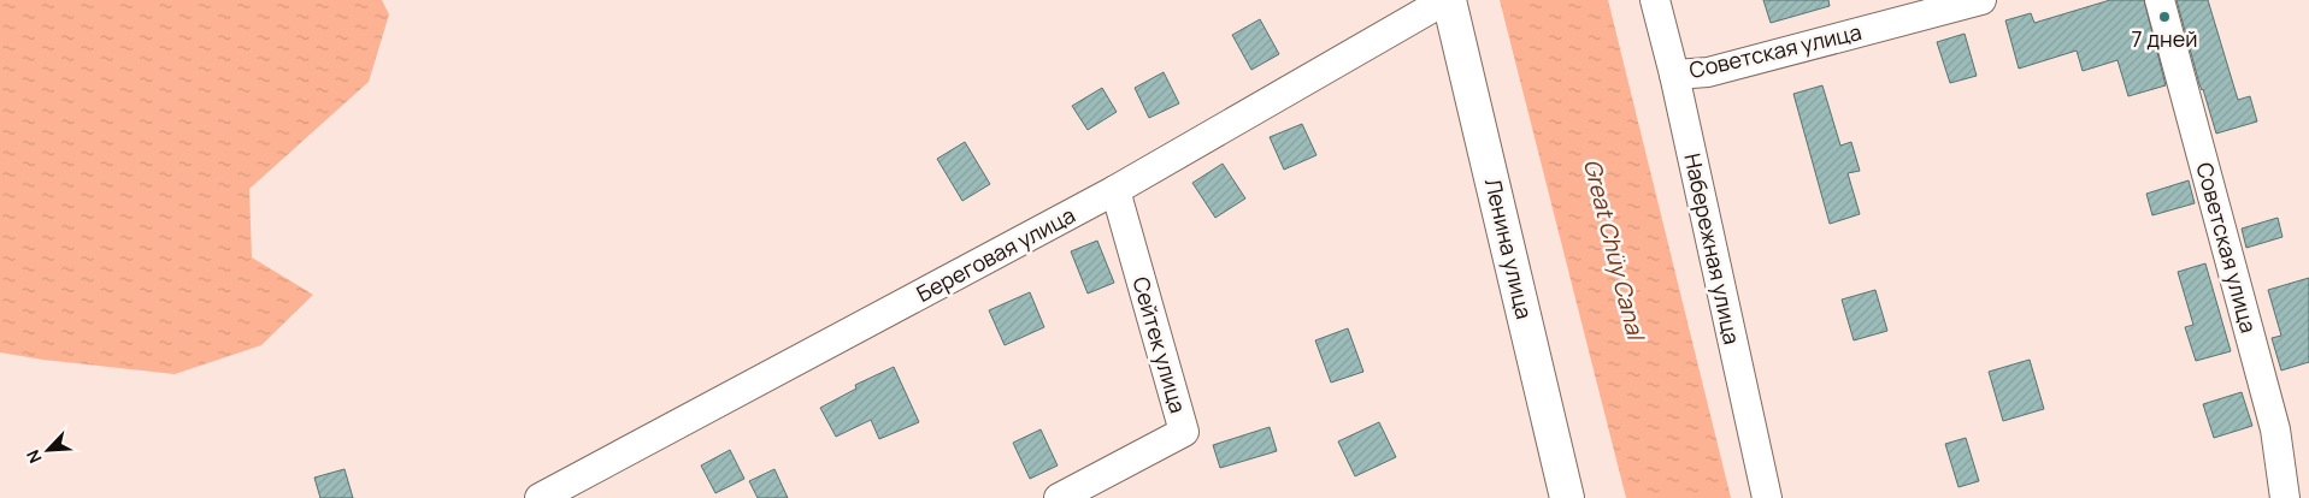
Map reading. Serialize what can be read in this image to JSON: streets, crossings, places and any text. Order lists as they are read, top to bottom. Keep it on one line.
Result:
{"streets":{"street":["Советская улица","Ленина улица","Набережная улица","Береговая улица","Сейтек улица"]},"crossings":[["Советская улица","Набережная улица"],["Ленина улица","Береговая улица"],["Береговая улица","Сейтек улица"]],"water":["Great Chüy Canal"],"places":["7 дней"],"north":"bottom left"}
